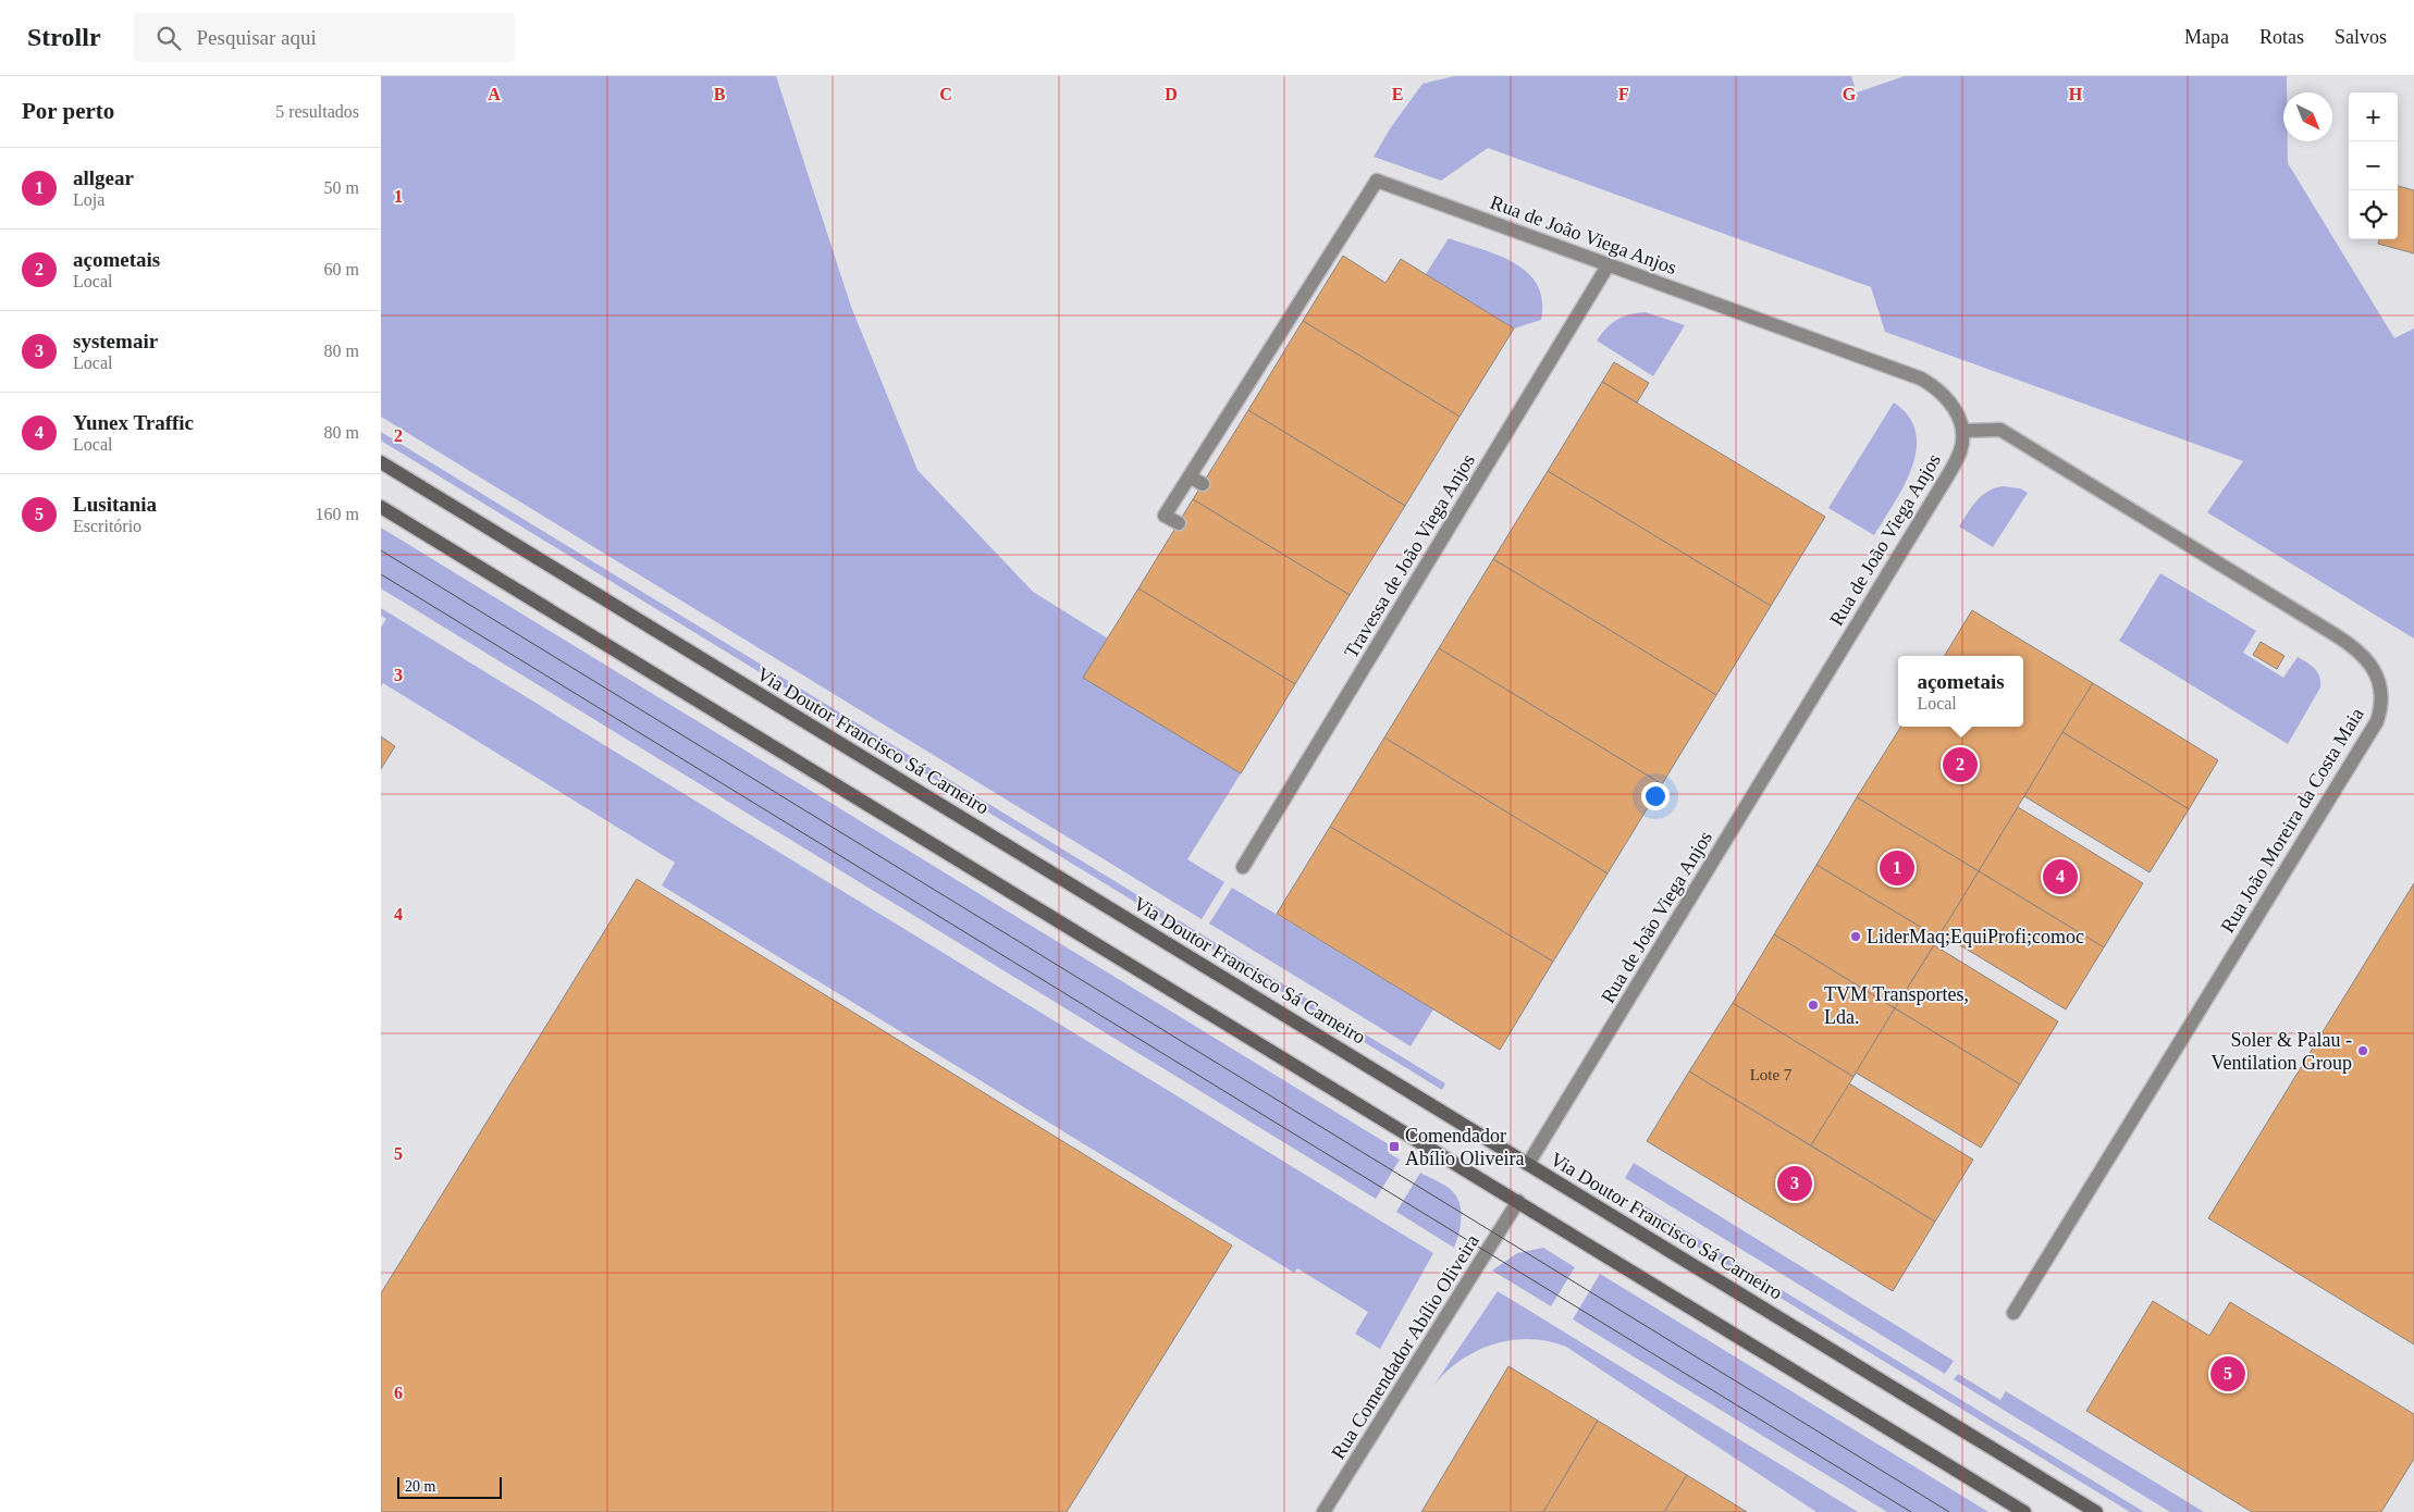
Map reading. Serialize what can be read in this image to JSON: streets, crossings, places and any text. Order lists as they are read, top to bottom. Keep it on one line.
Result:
{"streets":{"main road":["Via Doutor Francisco Sá Carneiro"],"street":["Rua de João Viega Anjos","Travessa de João Viega Anjos","Rua João Moreira da Costa Maia","Rua Comendador Abílio Oliveira"]},"crossings":[["Rua de João Viega Anjos","Travessa de João Viega Anjos"],["Rua de João Viega Anjos","Via Doutor Francisco Sá Carneiro"],["Rua de João Viega Anjos","Rua João Moreira da Costa Maia"]],"places":{"other":["LiderMaq;EquiProfi;comoc","TVM Transportes, Lda.","Soler & Palau - Ventilation Group"],"transit":["Comendador Abílio Oliveira"]},"house_numbers":["Lote 7"],"scale_bar":"20 m","north":"bottom right","page":{"header":"Strollr","search":"Pesquisar aqui","nav":["Mapa","Rotas","Salvos"],"heading":["Por perto","5 resultados"],"map_buttons":["+","−"],"list":[{"mark":"1","name":"allgear","note":"Loja","value":"50 m"},{"mark":"2","name":"açometais","note":"Local","value":"60 m"},{"mark":"3","name":"systemair","note":"Local","value":"80 m"},{"mark":"4","name":"Yunex Traffic","note":"Local","value":"80 m"},{"mark":"5","name":"Lusitania","note":"Escritório","value":"160 m"}],"popup":["açometais","Local"],"pins":["2","1","4","3","5"],"scale":"20 m"},"grid":{"columns":["A","B","C","D","E","F","G","H"],"rows":["1","2","3","4","5","6"]}}
